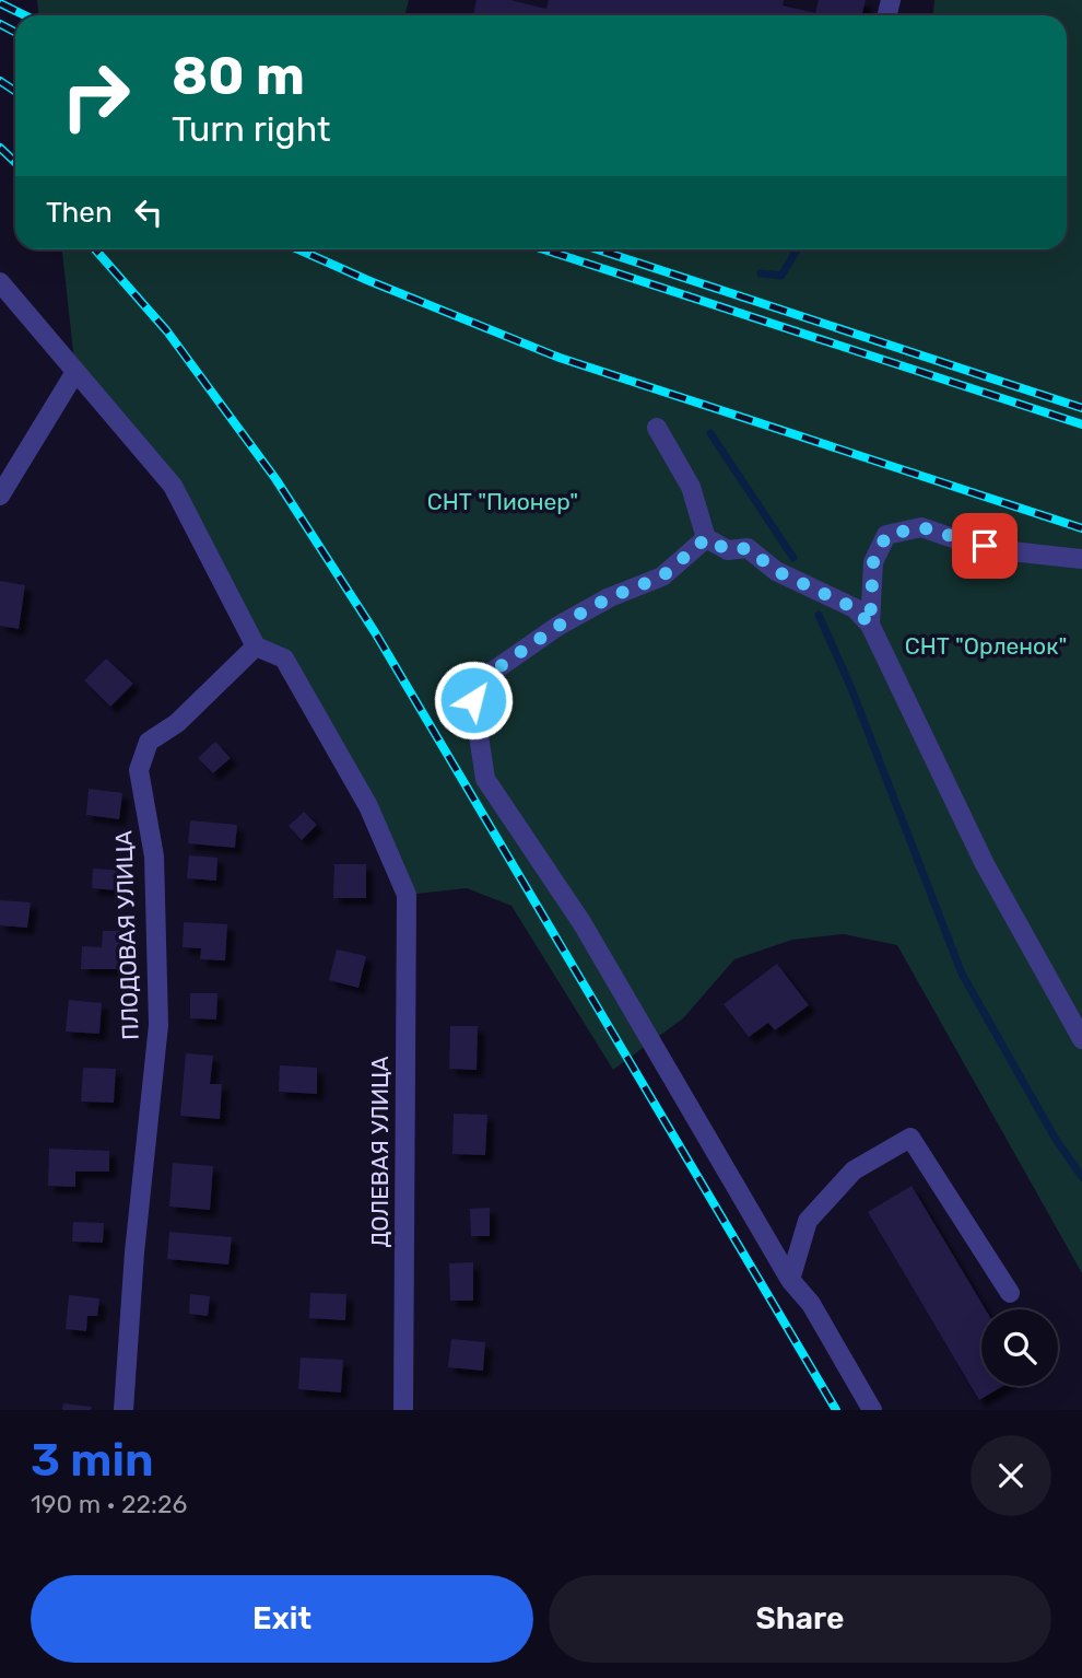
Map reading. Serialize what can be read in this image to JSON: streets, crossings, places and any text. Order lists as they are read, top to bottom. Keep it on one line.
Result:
{"streets":{"street":["ПЛОДОВАЯ УЛИЦА","ДОЛЕВАЯ УЛИЦА"]},"crossings":[["ПЛОДОВАЯ УЛИЦА","ДОЛЕВАЯ УЛИЦА"]],"parks":["СНТ \"Пионер\"","СНТ \"Орленок\""],"page":{"turn":["80 m","Turn right"],"then":"Then","heading":["3 min","190 m · 22:26"],"buttons":["Exit","Share"]}}
